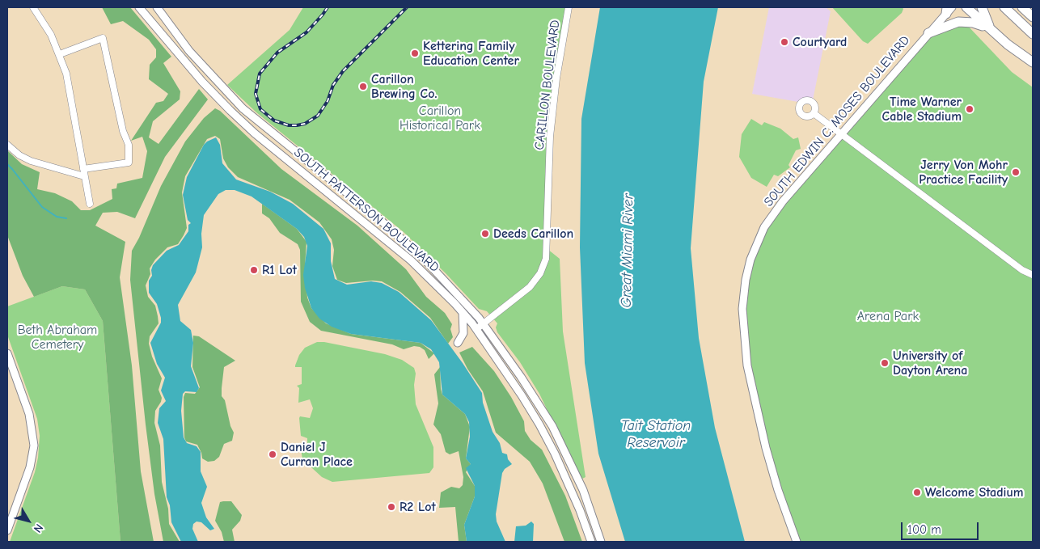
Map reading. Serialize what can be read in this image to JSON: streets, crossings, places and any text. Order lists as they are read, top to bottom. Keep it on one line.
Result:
{"streets":{"main road":["SOUTH EDWIN C. MOSES BOULEVARD","SOUTH PATTERSON BOULEVARD"],"street":["CARILLON BOULEVARD"]},"crossings":[["CARILLON BOULEVARD","SOUTH PATTERSON BOULEVARD"]],"water":["Great Miami River","Tait Station Reservoir"],"parks":["Carillon Historical Park","Arena Park","Beth Abraham Cemetery"],"places":["Courtyard","Kettering Family Education Center","Carillon Brewing Co.","Time Warner Cable Stadium","Jerry Von Mohr Practice Facility","Deeds Carillon","R1 Lot","University of Dayton Arena","Daniel J Curran Place","Welcome Stadium","R2 Lot"],"scale_bar":"100 m","north":"bottom right"}
